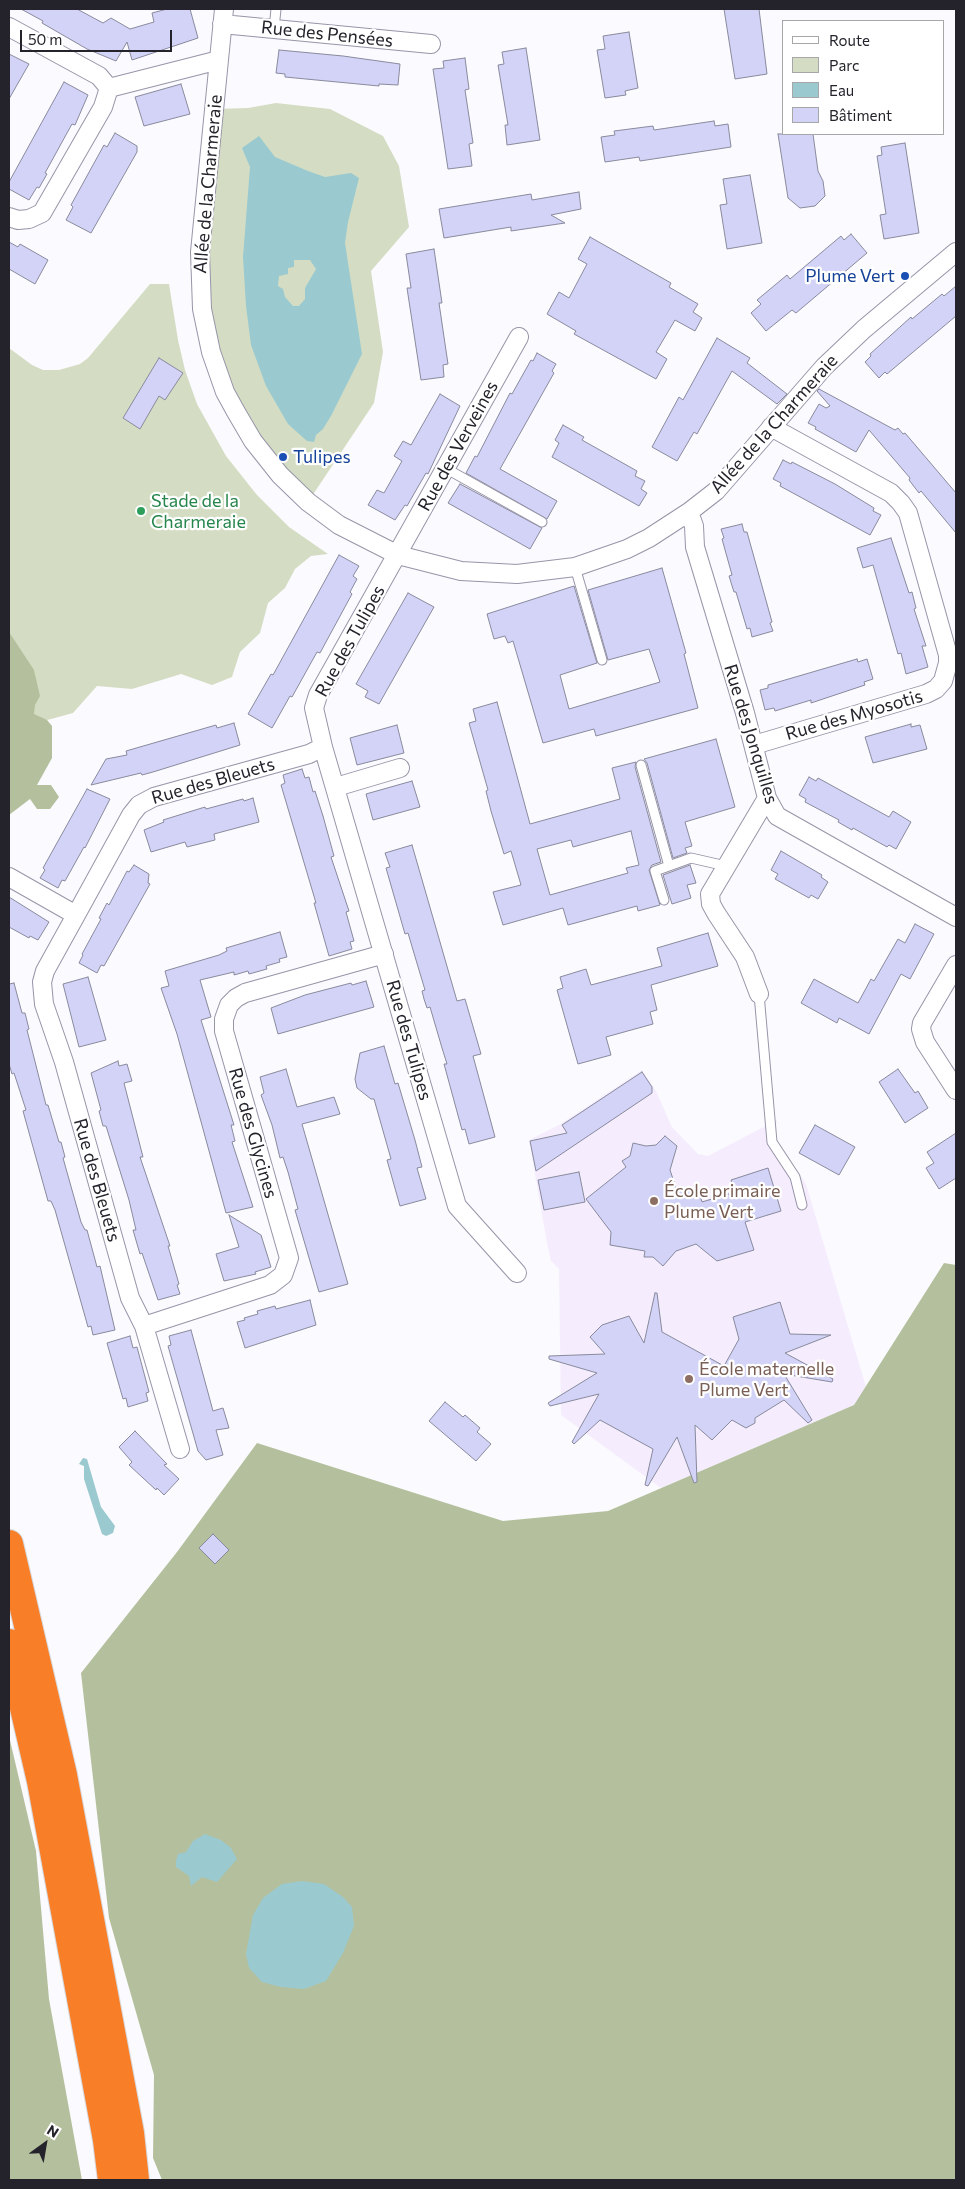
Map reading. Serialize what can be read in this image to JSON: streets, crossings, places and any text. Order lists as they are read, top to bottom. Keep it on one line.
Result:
{"streets":{"street":["Rue des Pensées","Allée de la Charmeraie","Rue des Verveines","Rue des Tulipes","Rue des Myosotis","Rue des Jonquilles","Rue des Bleuets","Rue des Glycines"]},"crossings":[["Rue des Pensées","Allée de la Charmeraie"],["Allée de la Charmeraie","Rue des Verveines"],["Allée de la Charmeraie","Rue des Tulipes"],["Allée de la Charmeraie","Rue des Myosotis"],["Allée de la Charmeraie","Rue des Jonquilles"],["Rue des Verveines","Rue des Tulipes"],["Rue des Tulipes","Rue des Bleuets"],["Rue des Tulipes","Rue des Glycines"],["Rue des Myosotis","Rue des Jonquilles"],["Rue des Bleuets","Rue des Glycines"]],"places":["Plume Vert","Tulipes","Stade de la Charmeraie","École primaire Plume Vert","École maternelle Plume Vert"],"legend":["Route","Parc","Eau","Bâtiment"],"scale_bar":"50 m","north":"top right"}
